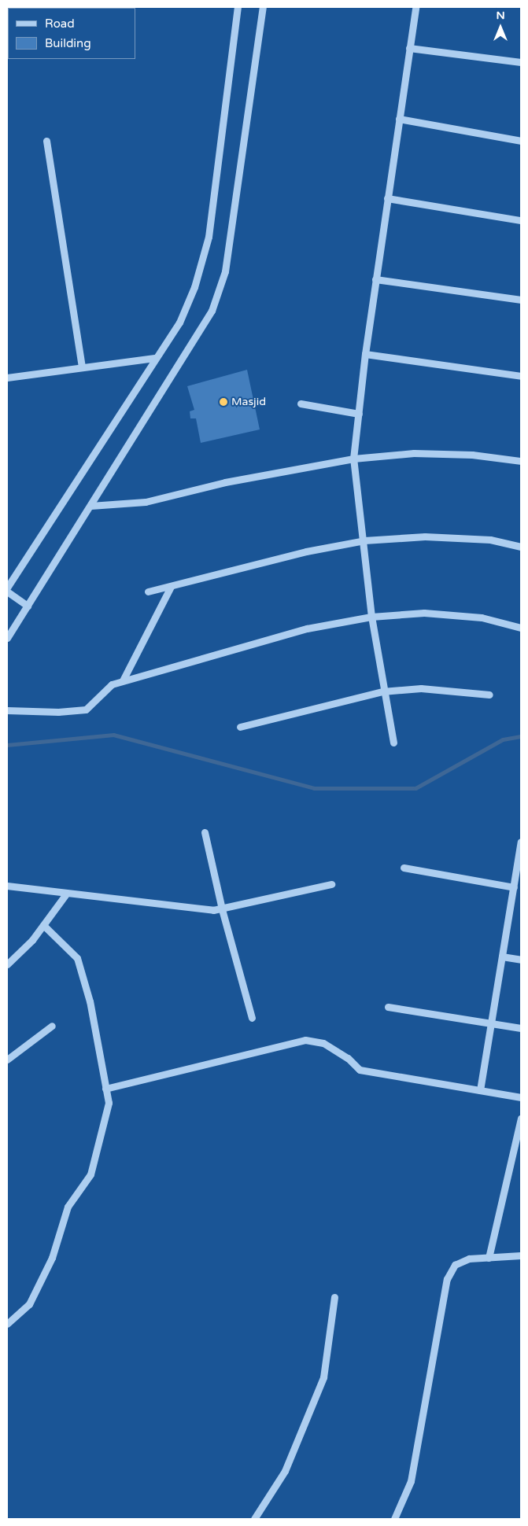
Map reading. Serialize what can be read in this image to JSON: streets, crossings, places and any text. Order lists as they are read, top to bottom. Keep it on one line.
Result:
{"places":["Masjid"],"legend":["Road","Building"],"north":"top"}
